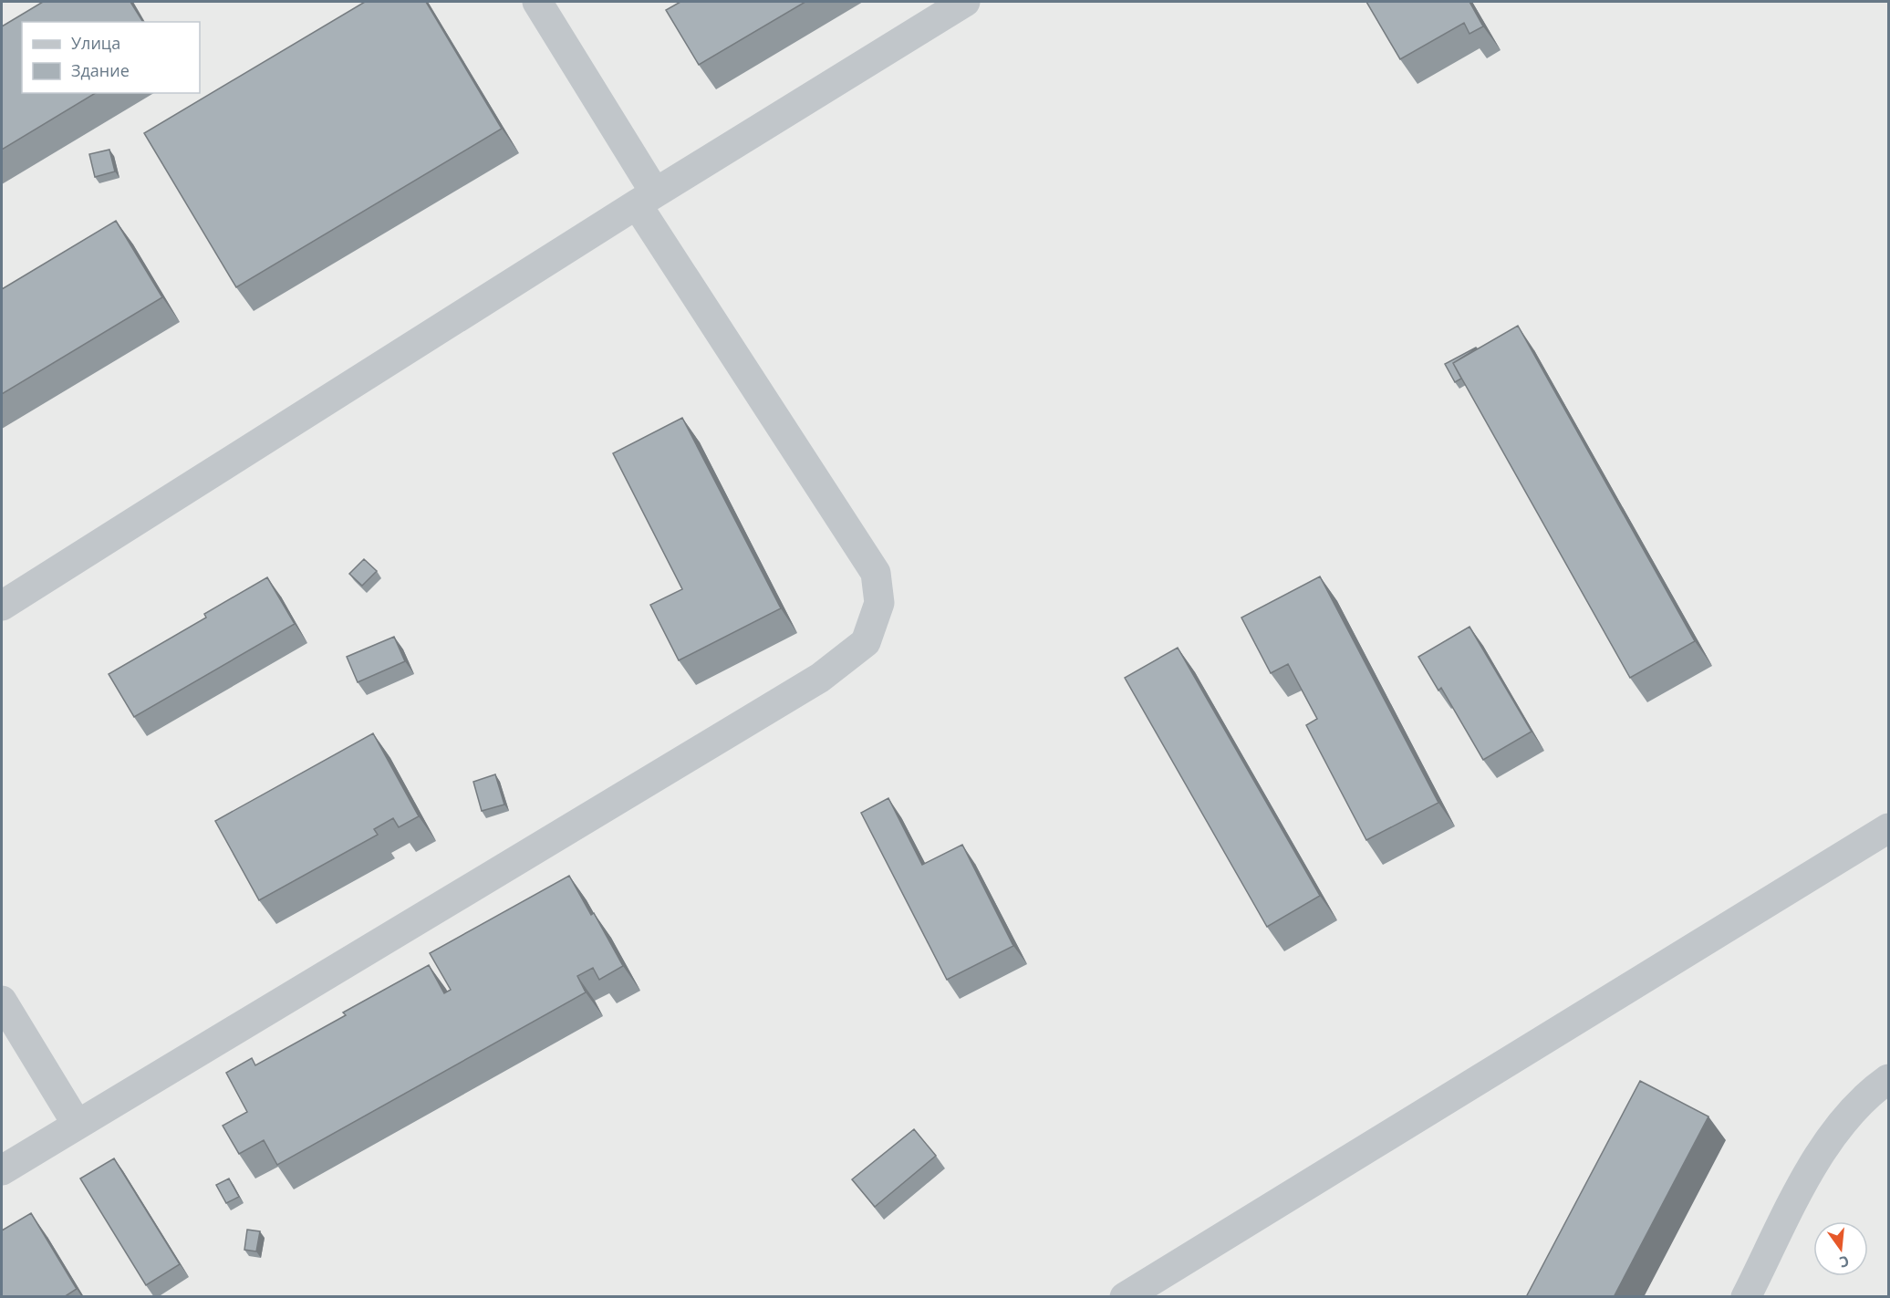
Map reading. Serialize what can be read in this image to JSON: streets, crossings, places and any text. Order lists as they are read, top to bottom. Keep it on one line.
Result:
{"legend":["Улица","Здание"],"north":"bottom"}
